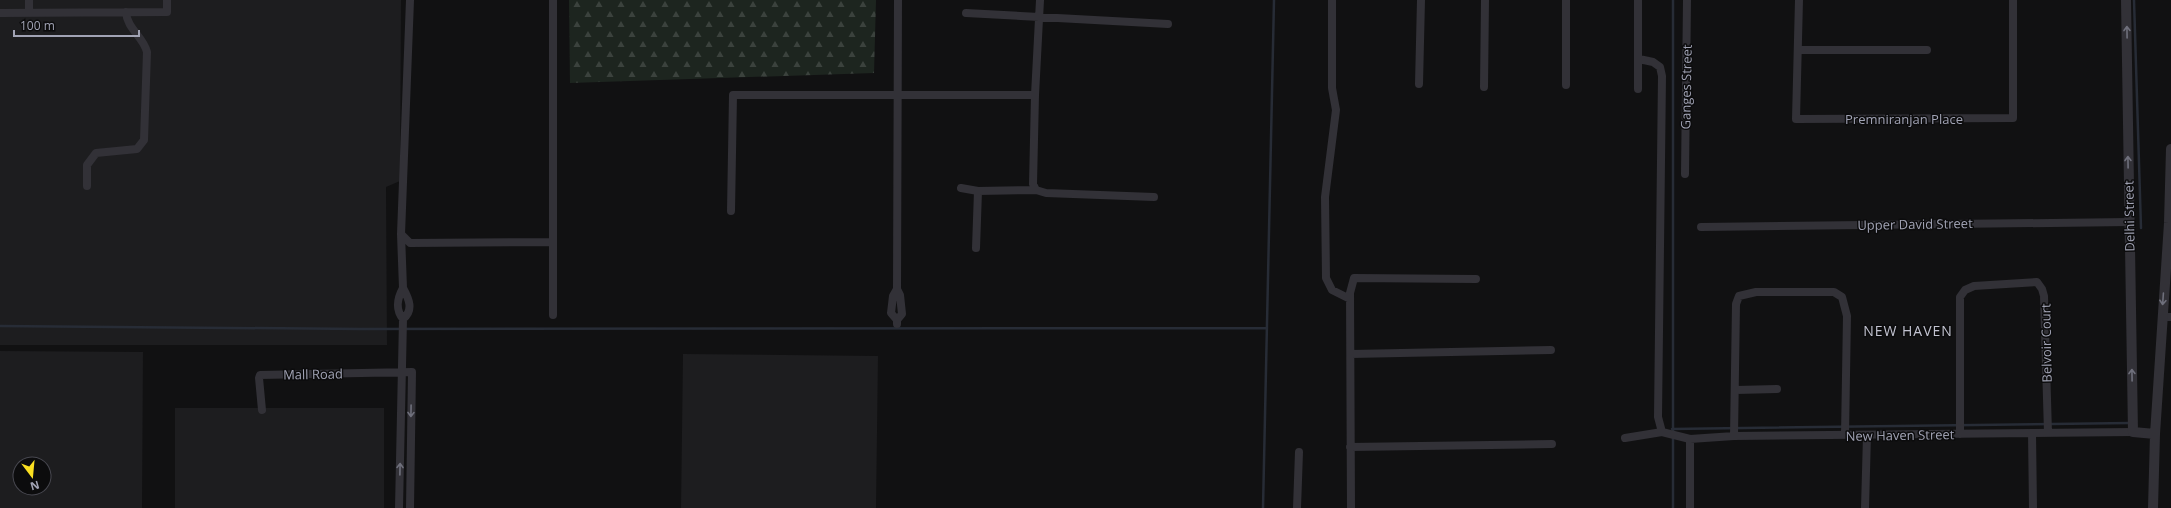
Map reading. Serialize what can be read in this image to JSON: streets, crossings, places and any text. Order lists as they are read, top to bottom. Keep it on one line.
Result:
{"streets":{"street":["Ganges Street","Premniranjan Place","Delhi Street","Upper David Street","Belvoir Court","Mall Road","New Haven Street"]},"crossings":[["Delhi Street","Upper David Street"],["Delhi Street","New Haven Street"],["Belvoir Court","New Haven Street"]],"districts":["NEW HAVEN"],"scale_bar":"100 m","north":"bottom"}
